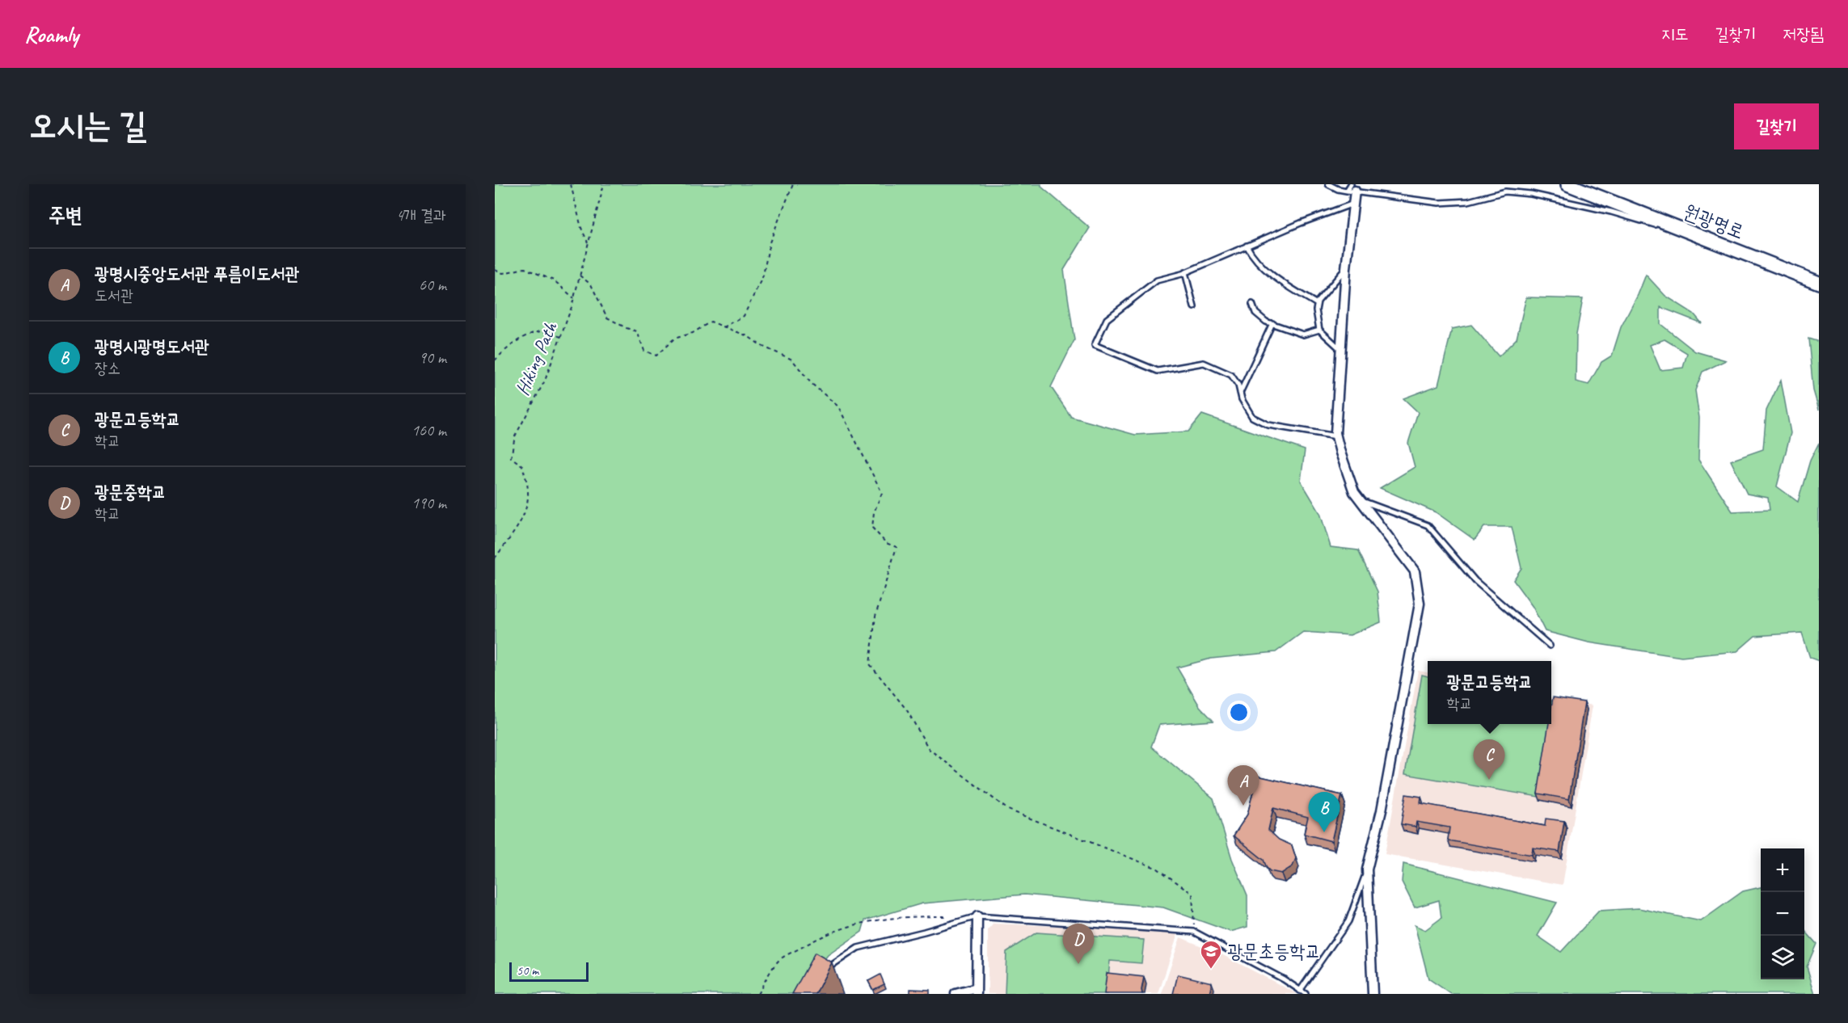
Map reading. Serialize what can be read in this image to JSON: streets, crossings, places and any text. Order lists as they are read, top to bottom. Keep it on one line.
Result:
{"streets":{"street":["원광명로"],"path":["Hiking Path"]},"places":{"school or university":["광문초등학교"]},"scale_bar":"50 m","page":{"header":"Roamly","nav":["지도","길찾기","저장됨"],"buttons":"길찾기","title":"오시는 길","heading":["주변","4개 결과"],"list":[{"mark":"A","name":"광명시중앙도서관 푸름이도서관","note":"도서관","value":"60 m"},{"mark":"B","name":"광명시광명도서관","note":"장소","value":"90 m"},{"mark":"C","name":"광문고등학교","note":"학교","value":"160 m"},{"mark":"D","name":"광문중학교","note":"학교","value":"190 m"}],"popup":["광문고등학교","학교"],"pins":["C","A","B","D"],"map_buttons":["+","−"],"scale":"50 m"}}
